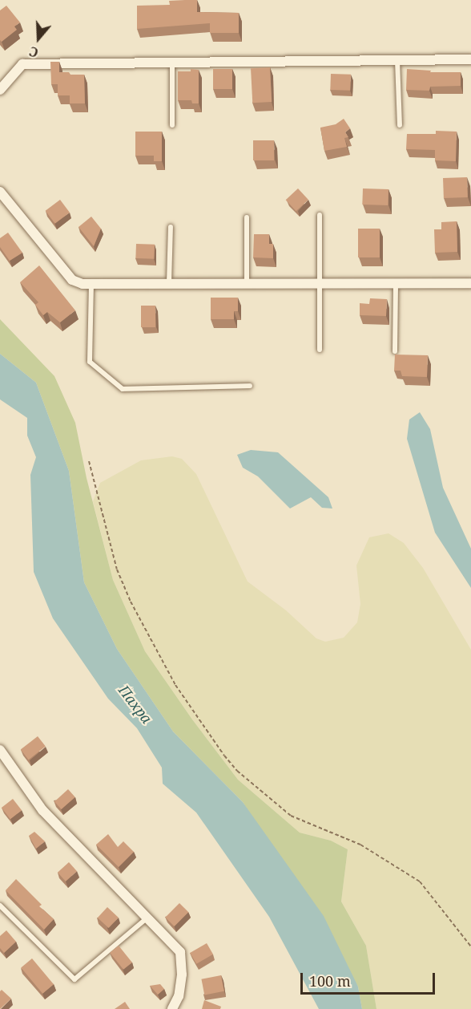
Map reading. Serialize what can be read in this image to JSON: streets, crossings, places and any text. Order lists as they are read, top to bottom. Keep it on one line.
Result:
{"water":["Пахра"],"scale_bar":"100 m","north":"bottom"}
